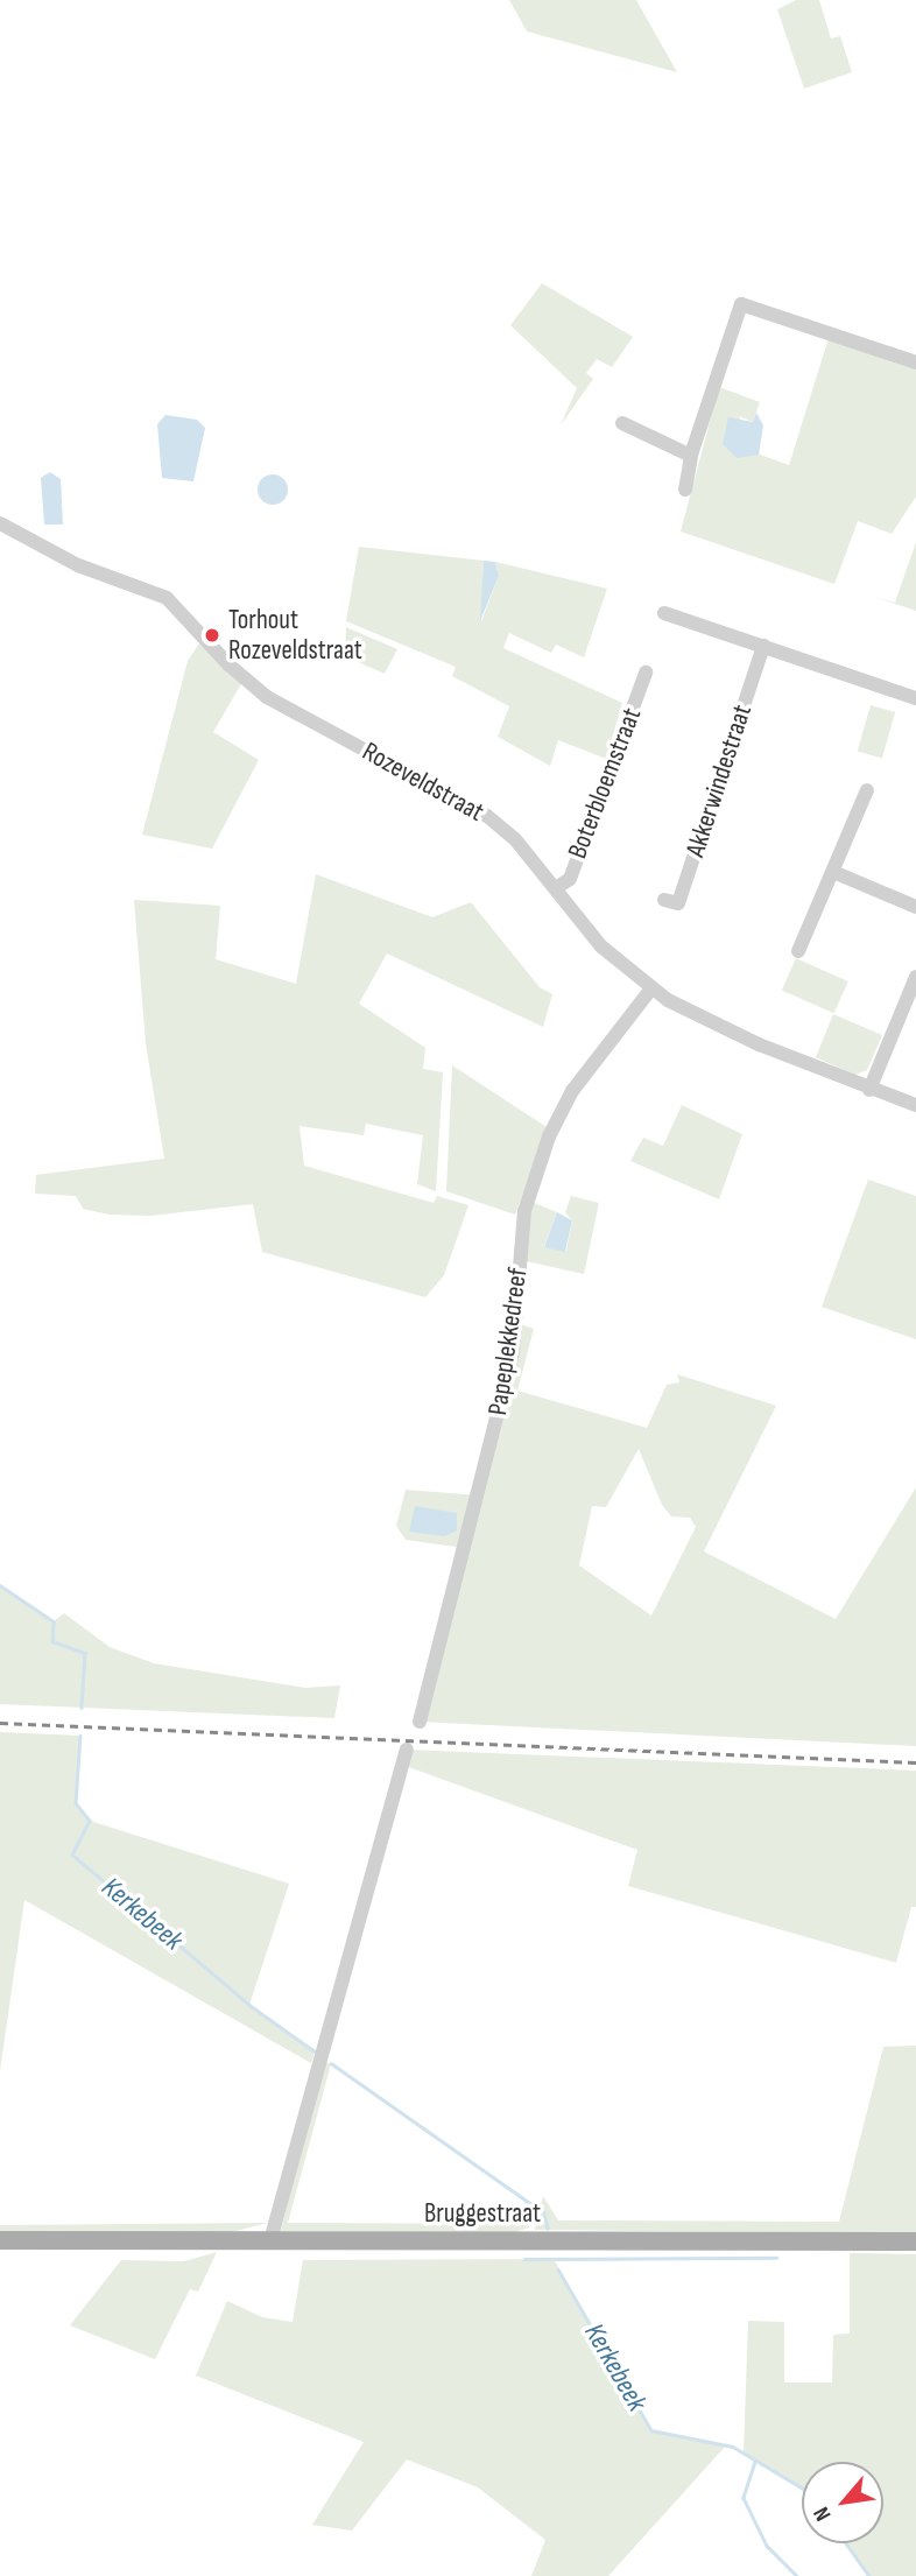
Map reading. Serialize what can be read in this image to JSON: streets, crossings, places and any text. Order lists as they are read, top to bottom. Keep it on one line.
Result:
{"streets":{"main road":["Bruggestraat"],"street":["Akkerwindestraat","Rozeveldstraat","Boterbloemstraat","Papeplekkedreef"]},"crossings":[["Rozeveldstraat","Boterbloemstraat"],["Rozeveldstraat","Papeplekkedreef"]],"water":["Kerkebeek"],"places":["Torhout Rozeveldstraat"],"north":"bottom left"}
